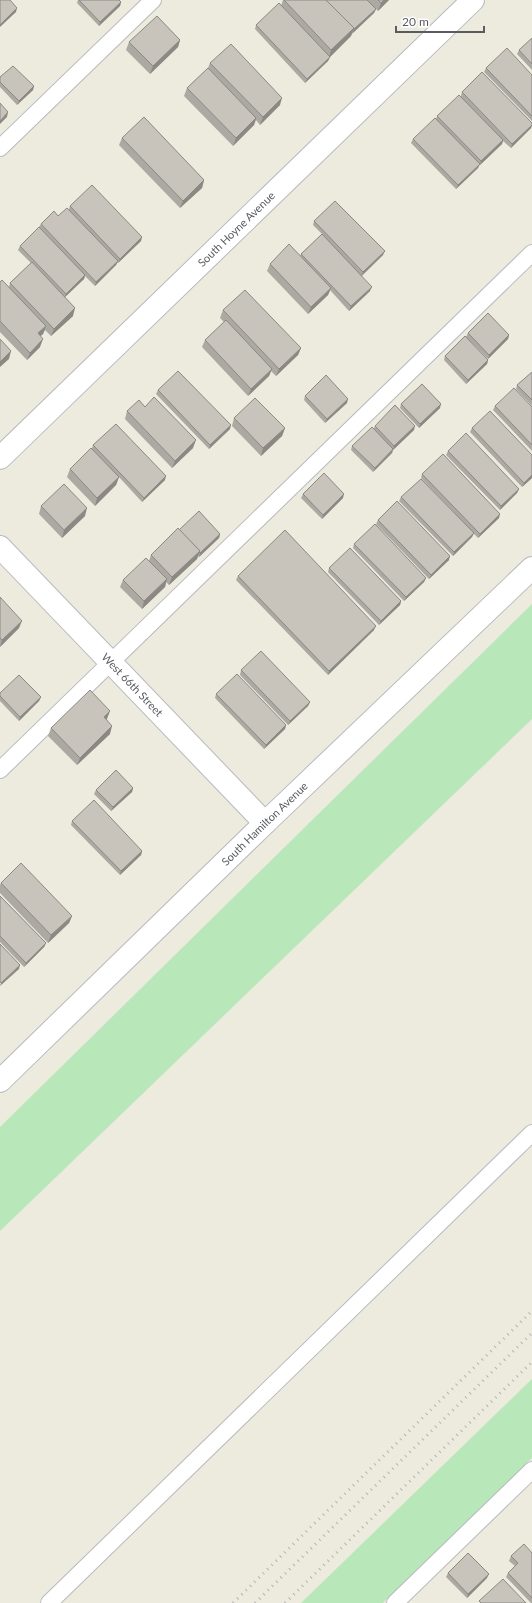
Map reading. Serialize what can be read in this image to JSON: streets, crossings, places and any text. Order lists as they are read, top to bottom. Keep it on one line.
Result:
{"streets":{"street":["South Hoyne Avenue","West 66th Street","South Hamilton Avenue"]},"crossings":[["West 66th Street","South Hamilton Avenue"]],"scale_bar":"20 m"}
